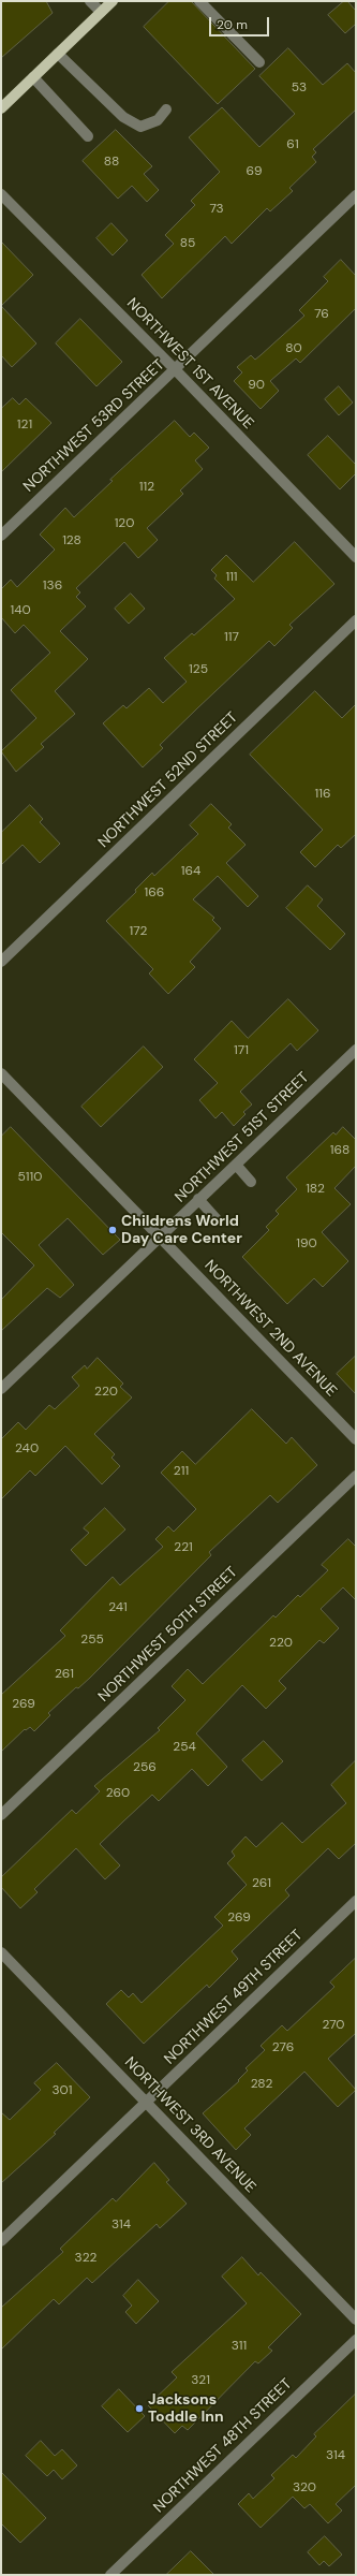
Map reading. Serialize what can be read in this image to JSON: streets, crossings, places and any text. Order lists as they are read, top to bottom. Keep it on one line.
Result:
{"streets":{"street":["NORTHWEST 1ST AVENUE","NORTHWEST 53RD STREET","NORTHWEST 52ND STREET","NORTHWEST 51ST STREET","NORTHWEST 2ND AVENUE","NORTHWEST 50TH STREET","NORTHWEST 49TH STREET","NORTHWEST 3RD AVENUE","NORTHWEST 48TH STREET"]},"crossings":[["NORTHWEST 1ST AVENUE","NORTHWEST 53RD STREET"],["NORTHWEST 51ST STREET","NORTHWEST 2ND AVENUE"],["NORTHWEST 49TH STREET","NORTHWEST 3RD AVENUE"]],"places":["Childrens World Day Care Center","Jacksons Toddle Inn"],"house_numbers":["53","61","88","69","73","85","76","80","90","121","112","120","128","111","136","140","117","125","116","164","166","172","171","168","5110","182","190","220","240","211","221","241","255","220","261","269","254","256","260","261","269","270","276","282","301","314","322","311","321","314","320"],"scale_bar":"20 m"}
